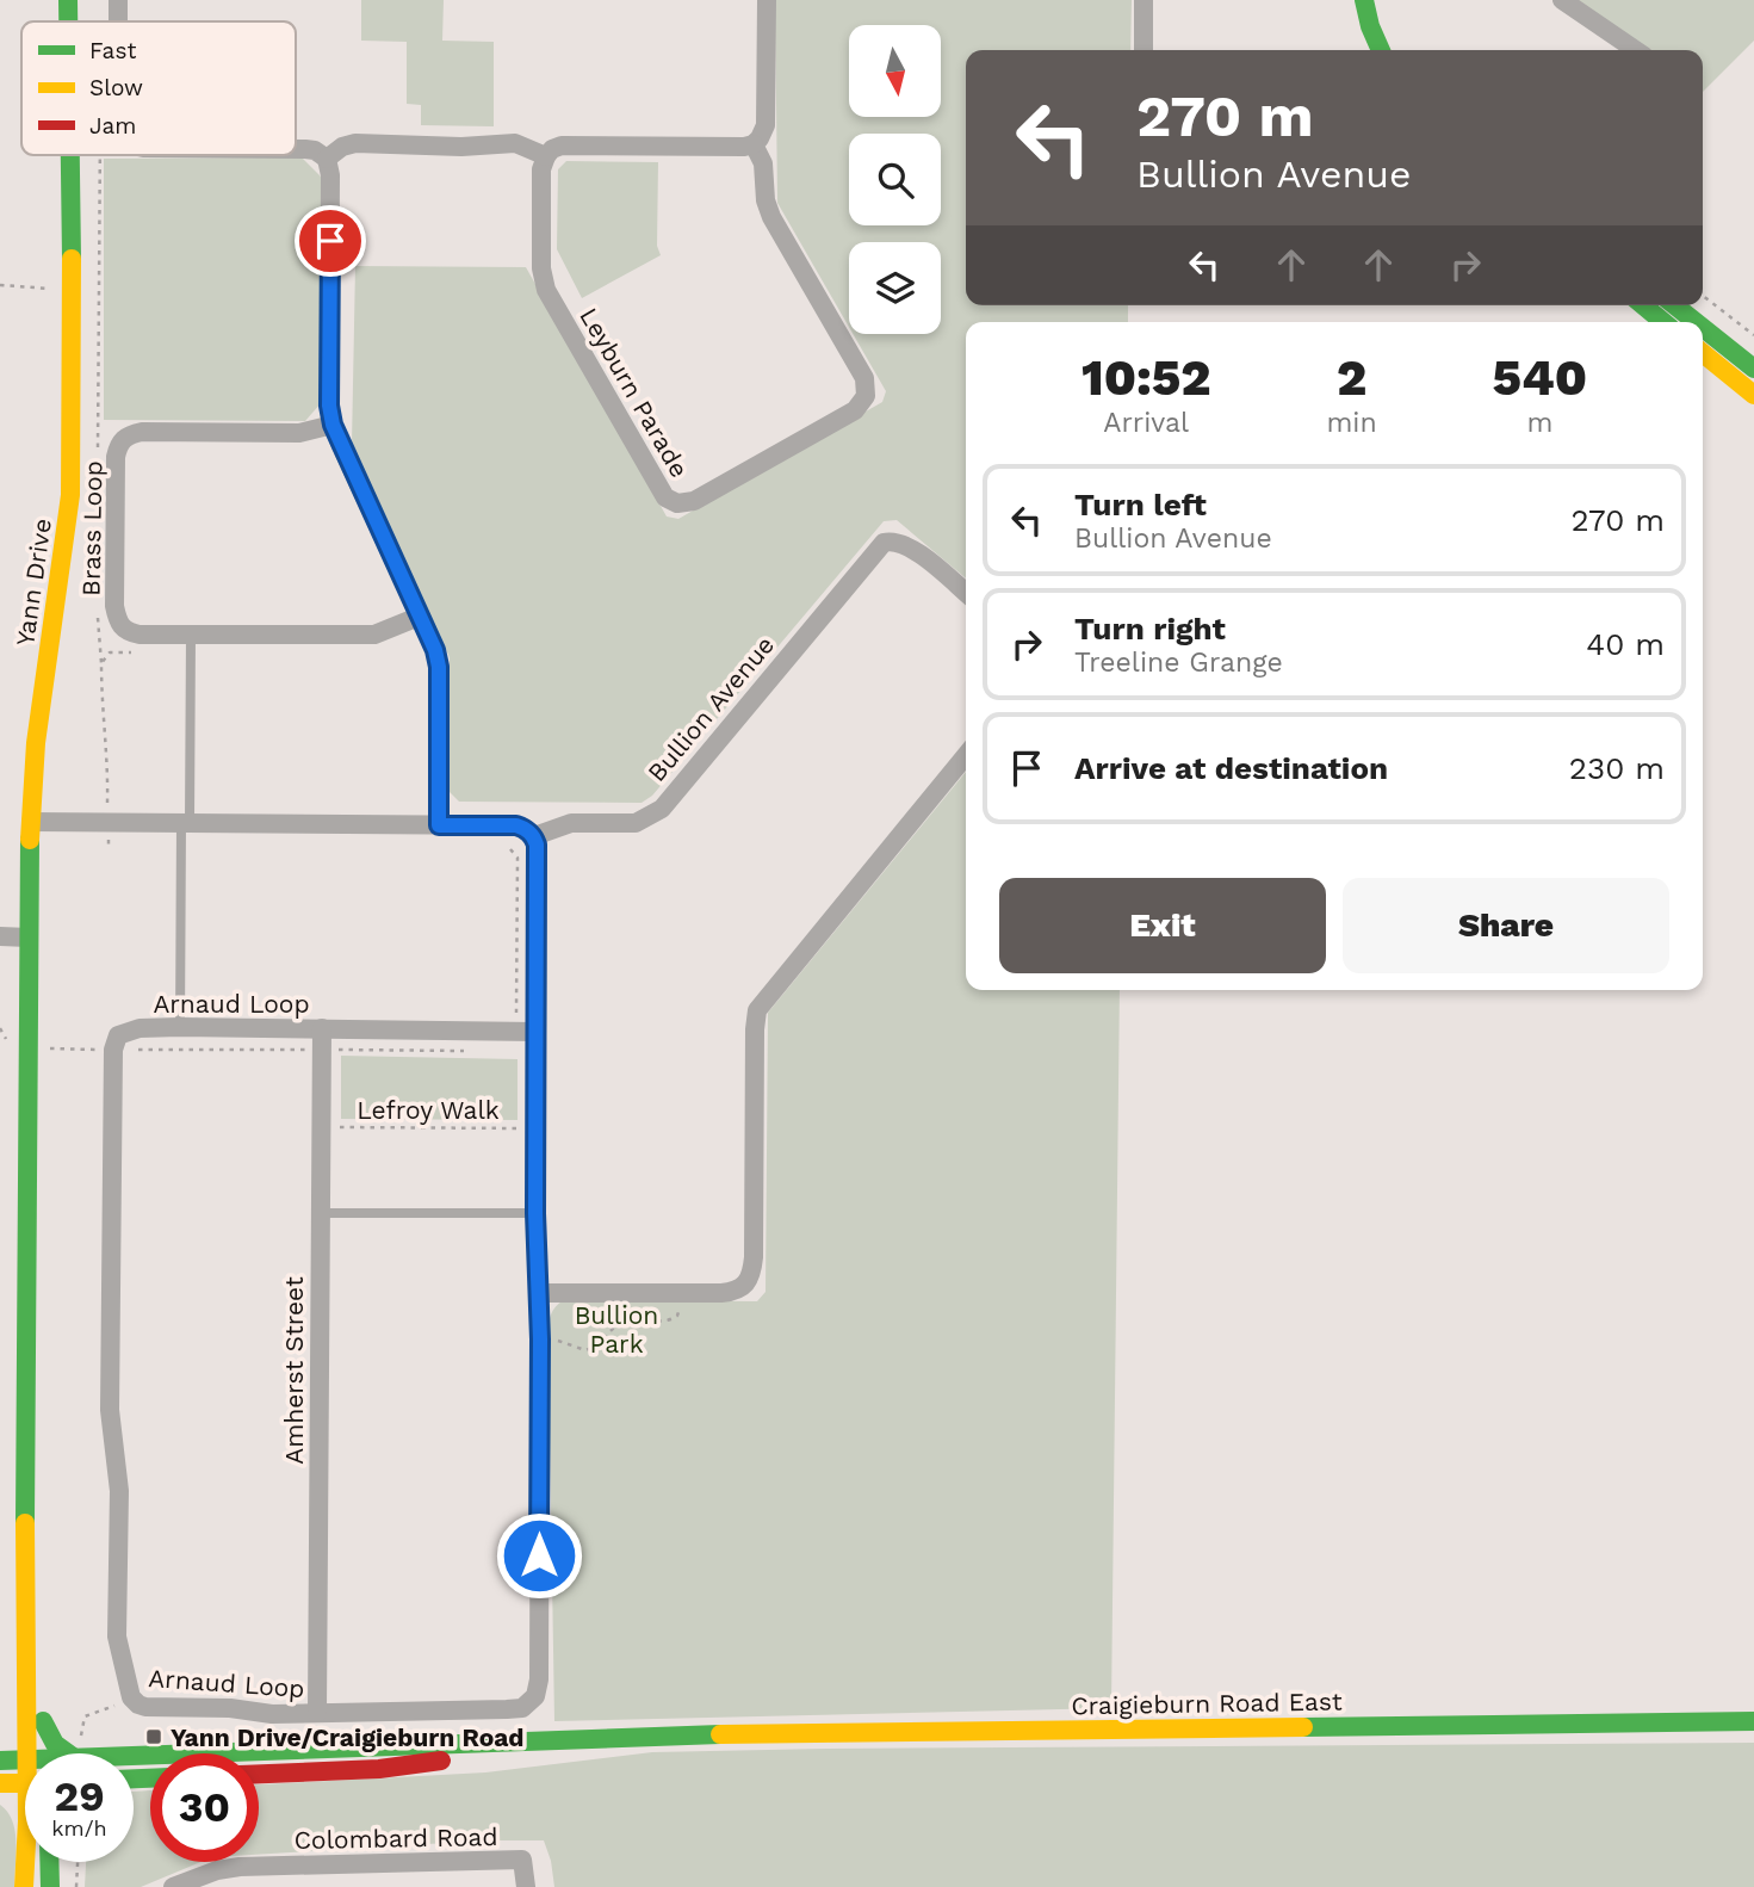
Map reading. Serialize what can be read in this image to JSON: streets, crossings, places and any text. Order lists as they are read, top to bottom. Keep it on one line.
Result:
{"streets":{"main road":["Yann Drive","Craigieburn Road East"],"street":["Leyburn Parade","Brass Loop","Bullion Avenue","Arnaud Loop","Amherst Street","Colombard Road"],"path":["Lefroy Walk"]},"crossings":[["Bullion Avenue","Arnaud Loop"],["Arnaud Loop","Lefroy Walk"],["Arnaud Loop","Amherst Street"],["Lefroy Walk","Amherst Street"]],"parks":["Bullion Park"],"places":{"transit":["Yann Drive/Craigieburn Road"]},"legend":["Fast","Slow","Jam"],"north":"bottom","page":{"turn":["270 m","Bullion Avenue"],"eta":["10:52","Arrival","2","min","540","m"],"list":[{"name":"Turn left","note":"Bullion Avenue","value":"270 m"},{"name":"Turn right","note":"Treeline Grange","value":"40 m"},{"name":"Arrive at destination","value":"230 m"}],"buttons":["Exit","Share"],"speed":"29 km/h","limit":"30"}}
